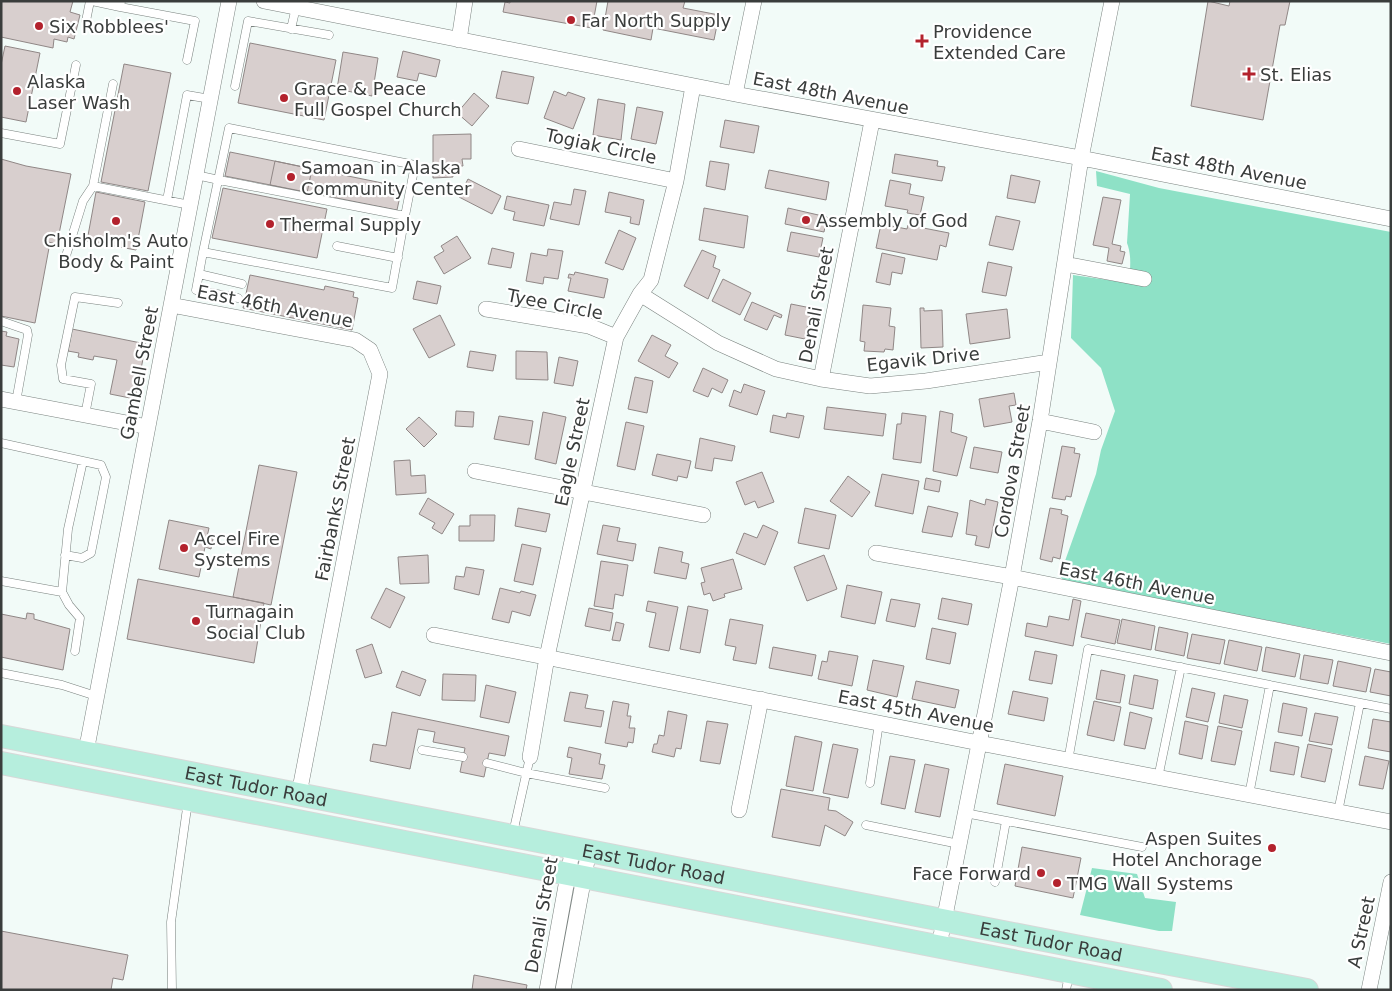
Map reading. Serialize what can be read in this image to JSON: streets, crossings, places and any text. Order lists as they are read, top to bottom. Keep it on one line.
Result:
{"streets":{"main road":["East Tudor Road"],"street":["East 48th Avenue","Togiak Circle","Tyee Circle","Denali Street","East 46th Avenue","Egavik Drive","Gambell Street","Eagle Street","Cordova Street","Fairbanks Street","East 45th Avenue","A Street"]},"crossings":[["East 48th Avenue","Denali Street"],["East 48th Avenue","Eagle Street"],["East 48th Avenue","Cordova Street"],["Togiak Circle","Eagle Street"],["Tyee Circle","Eagle Street"],["Denali Street","Egavik Drive"],["Denali Street","East Tudor Road"],["East 46th Avenue","Gambell Street"],["East 46th Avenue","Cordova Street"],["East 46th Avenue","Fairbanks Street"],["Egavik Drive","Eagle Street"],["Egavik Drive","Cordova Street"],["Gambell Street","East Tudor Road"],["Eagle Street","East 45th Avenue"],["Eagle Street","East Tudor Road"],["Cordova Street","East 45th Avenue"],["Cordova Street","East Tudor Road"],["Fairbanks Street","East Tudor Road"]],"places":{"other":["Far North Supply","Six Robblees'","Alaska Laser Wash","Grace & Peace Full Gospel Church","Samoan in Alaska Community Center","Assembly of God","Chisholm's Auto Body & Paint","Thermal Supply","Accel Fire Systems","Turnagain Social Club","Aspen Suites Hotel Anchorage","Face Forward","TMG Wall Systems"],"health":["Providence Extended Care","St. Elias"]}}
